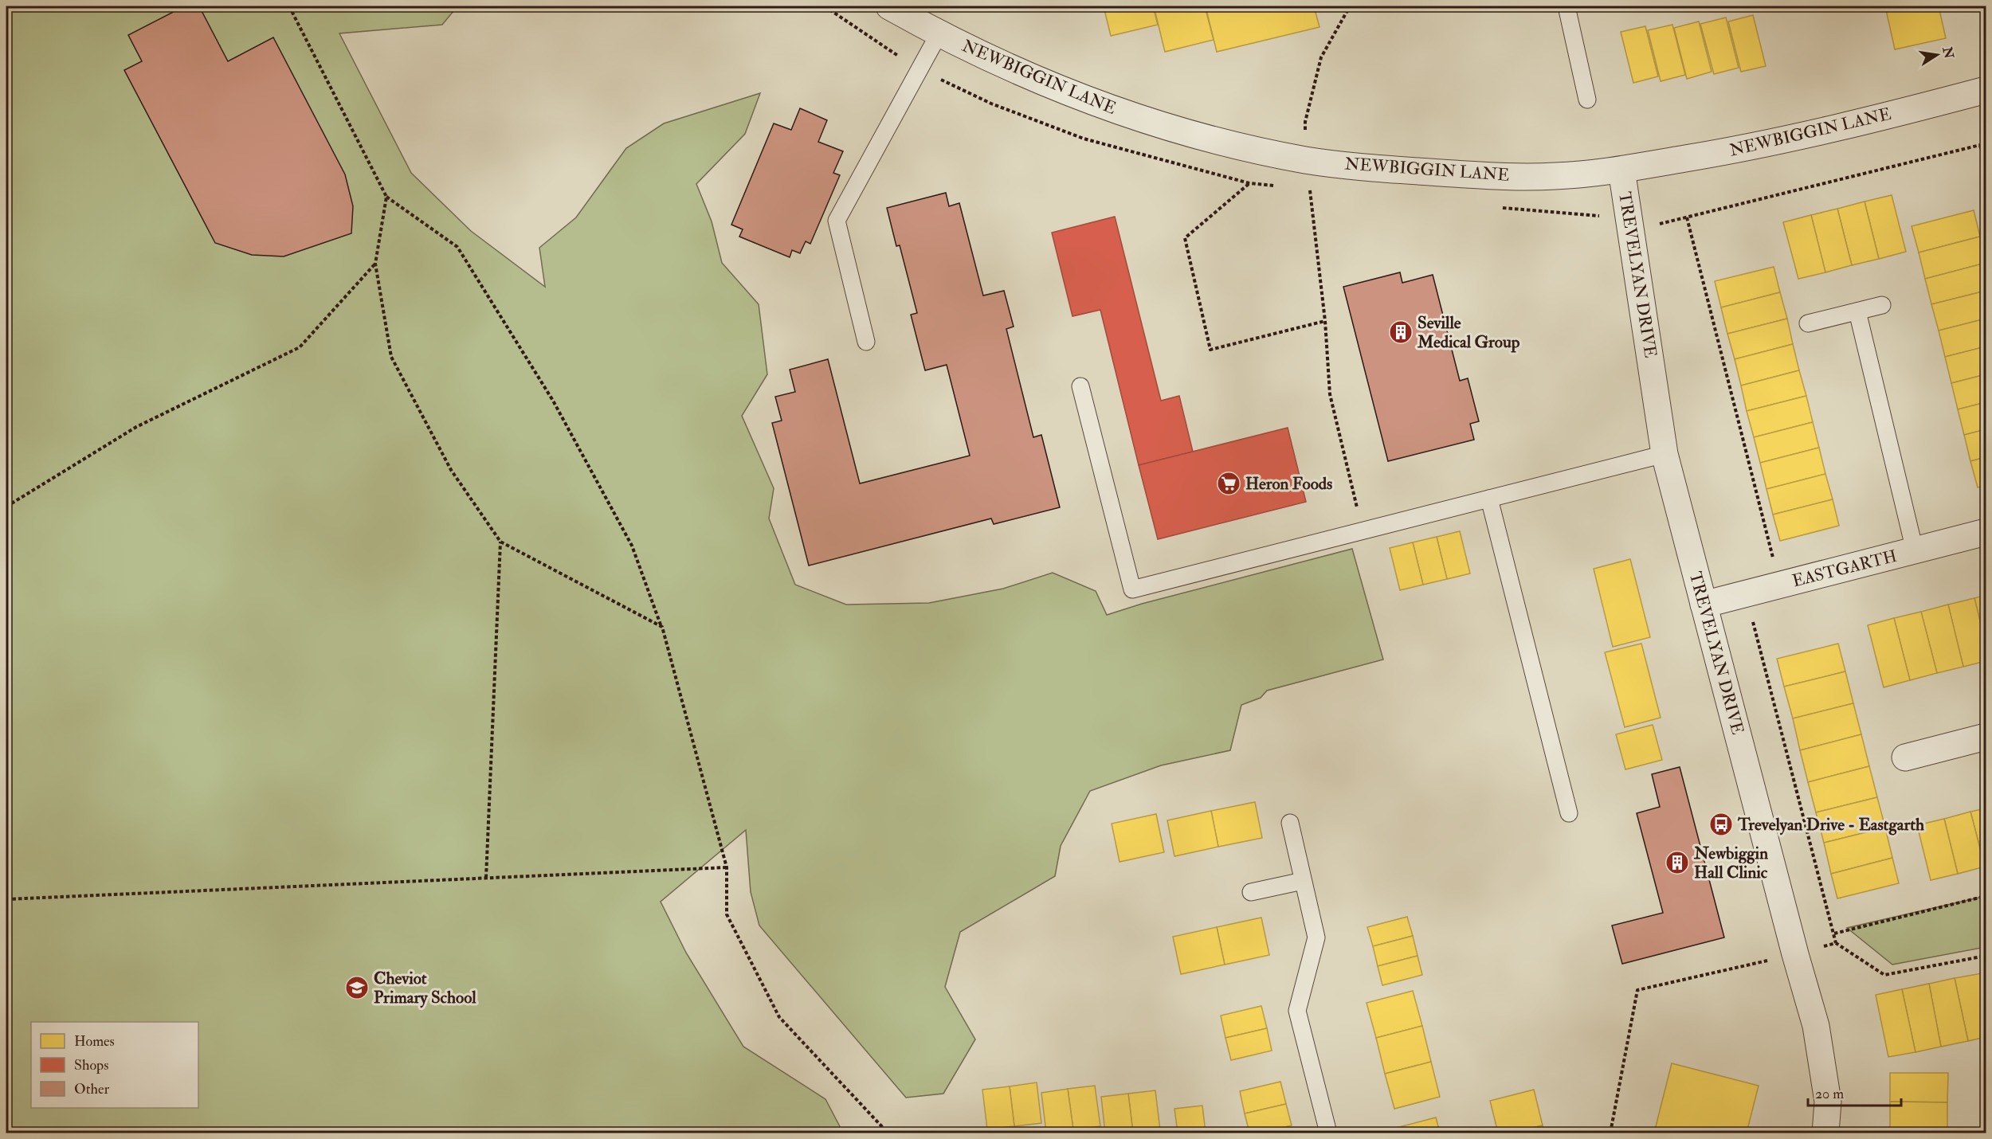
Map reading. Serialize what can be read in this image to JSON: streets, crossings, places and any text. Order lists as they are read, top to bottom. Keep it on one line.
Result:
{"streets":{"street":["NEWBIGGIN LANE","TREVELYAN DRIVE","EASTGARTH"]},"crossings":[["NEWBIGGIN LANE","TREVELYAN DRIVE"],["TREVELYAN DRIVE","EASTGARTH"]],"places":{"building":["Seville Medical Group","Newbiggin Hall Clinic"],"supermarket":["Heron Foods"],"bus stop":["Trevelyan Drive - Eastgarth"],"school or university":["Cheviot Primary School"]},"legend":["Homes","Shops","Other"],"scale_bar":"20 m","north":"right"}
